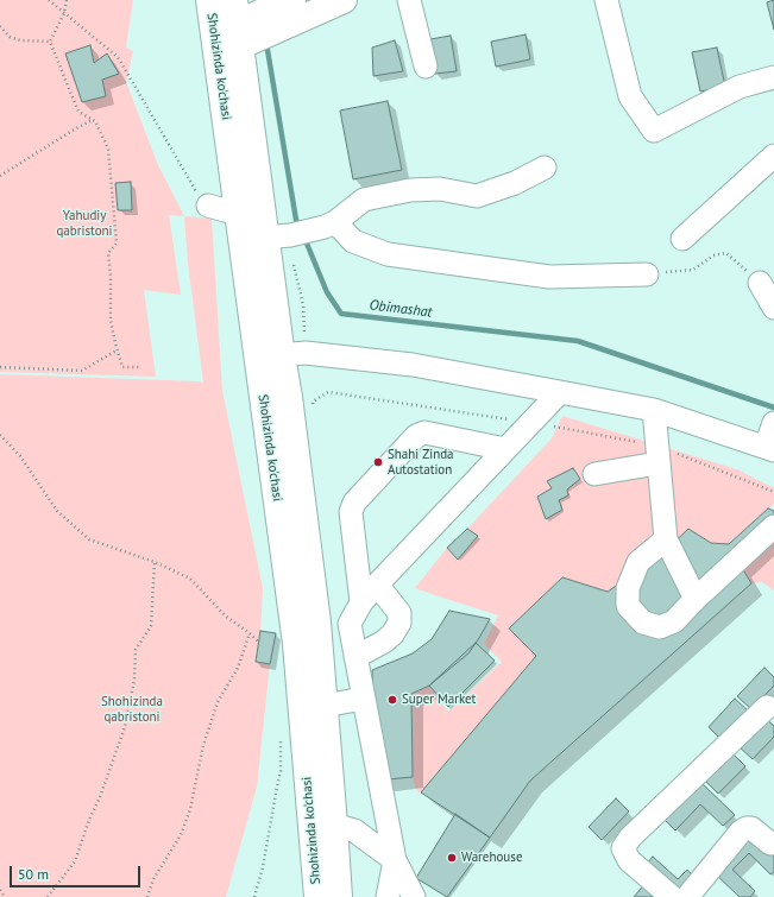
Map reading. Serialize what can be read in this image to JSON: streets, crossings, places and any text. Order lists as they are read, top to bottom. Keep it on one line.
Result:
{"streets":{"main road":["Shohizinda ko'chasi"]},"water":["Obimashat"],"parks":["Yahudiy qabristoni","Shohizinda qabristoni"],"places":["Shahi Zinda Autostation","Super Market","Warehouse"],"scale_bar":"50 m"}
